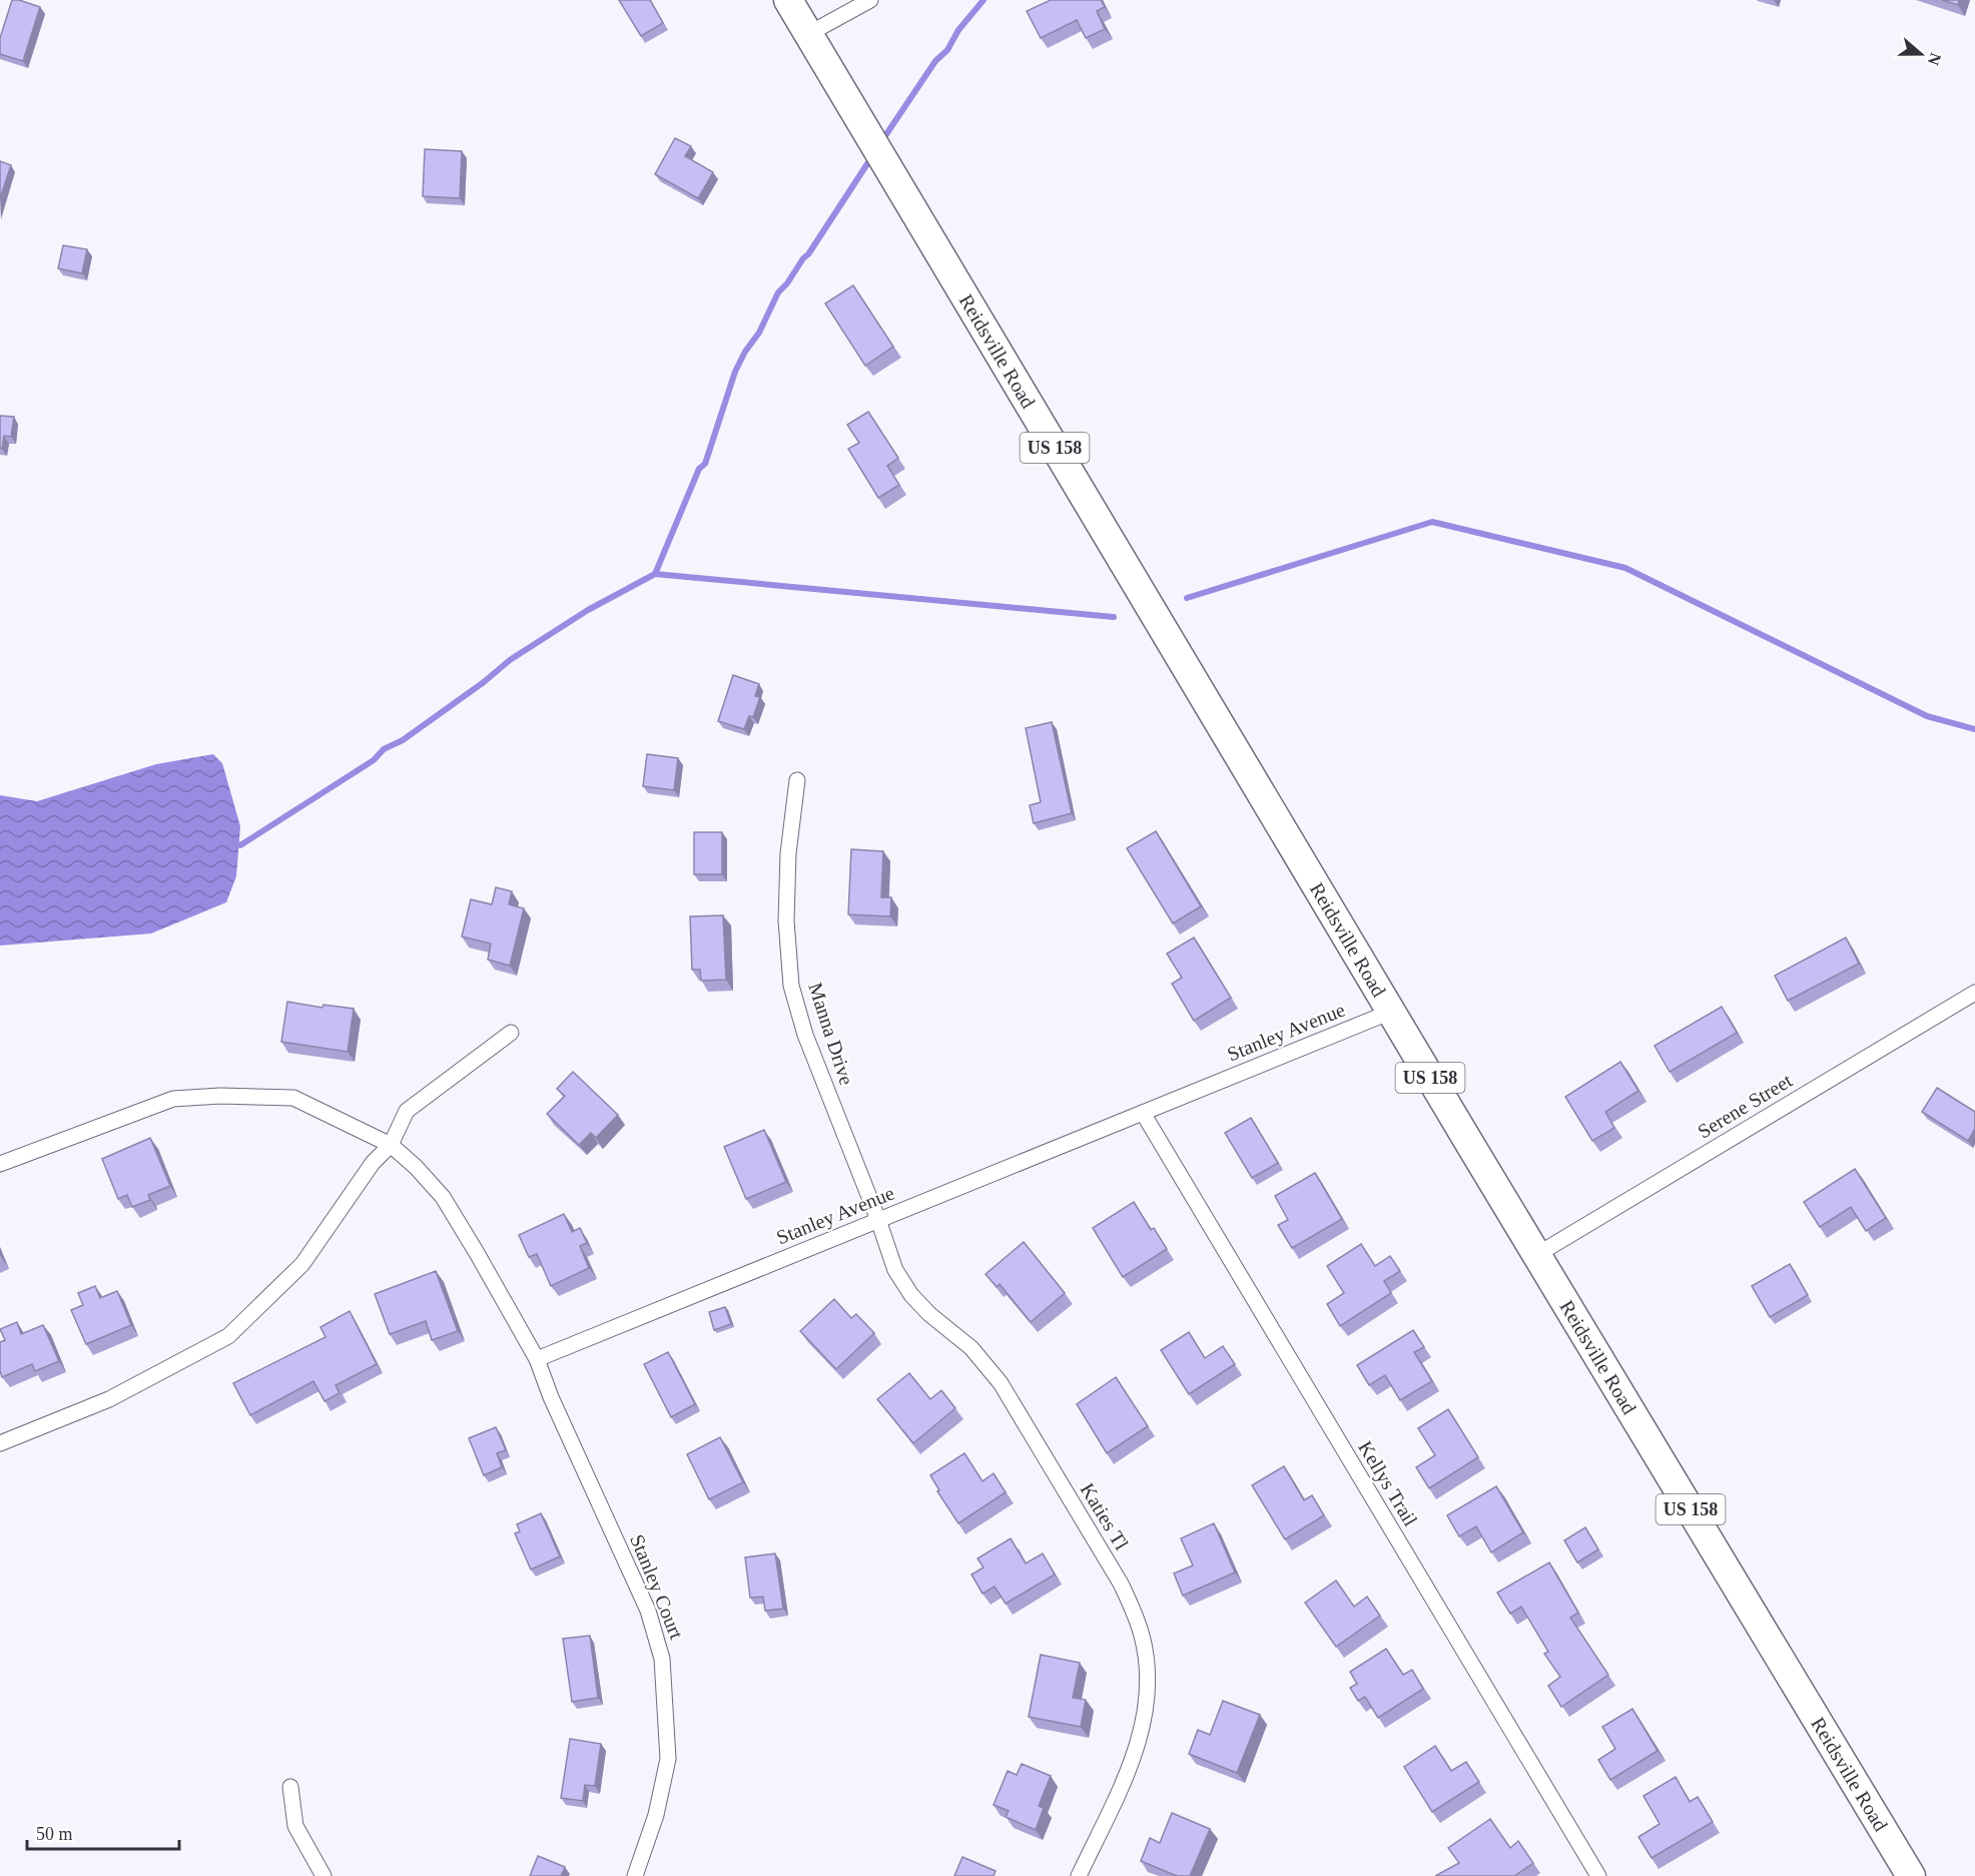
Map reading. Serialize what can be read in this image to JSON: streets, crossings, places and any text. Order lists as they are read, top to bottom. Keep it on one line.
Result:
{"streets":{"highway":["Reidsville Road","US 158"],"street":["Stanley Avenue","Manna Drive","Serene Street","Kellys Trail","Katies Tl","Stanley Court"]},"crossings":[["Reidsville Road","Stanley Avenue"],["Reidsville Road","Serene Street"],["Stanley Avenue","Manna Drive"],["Stanley Avenue","Kellys Trail"],["Stanley Avenue","Katies Tl"],["Stanley Avenue","Stanley Court"],["Manna Drive","Katies Tl"]],"scale_bar":"50 m","north":"right"}
